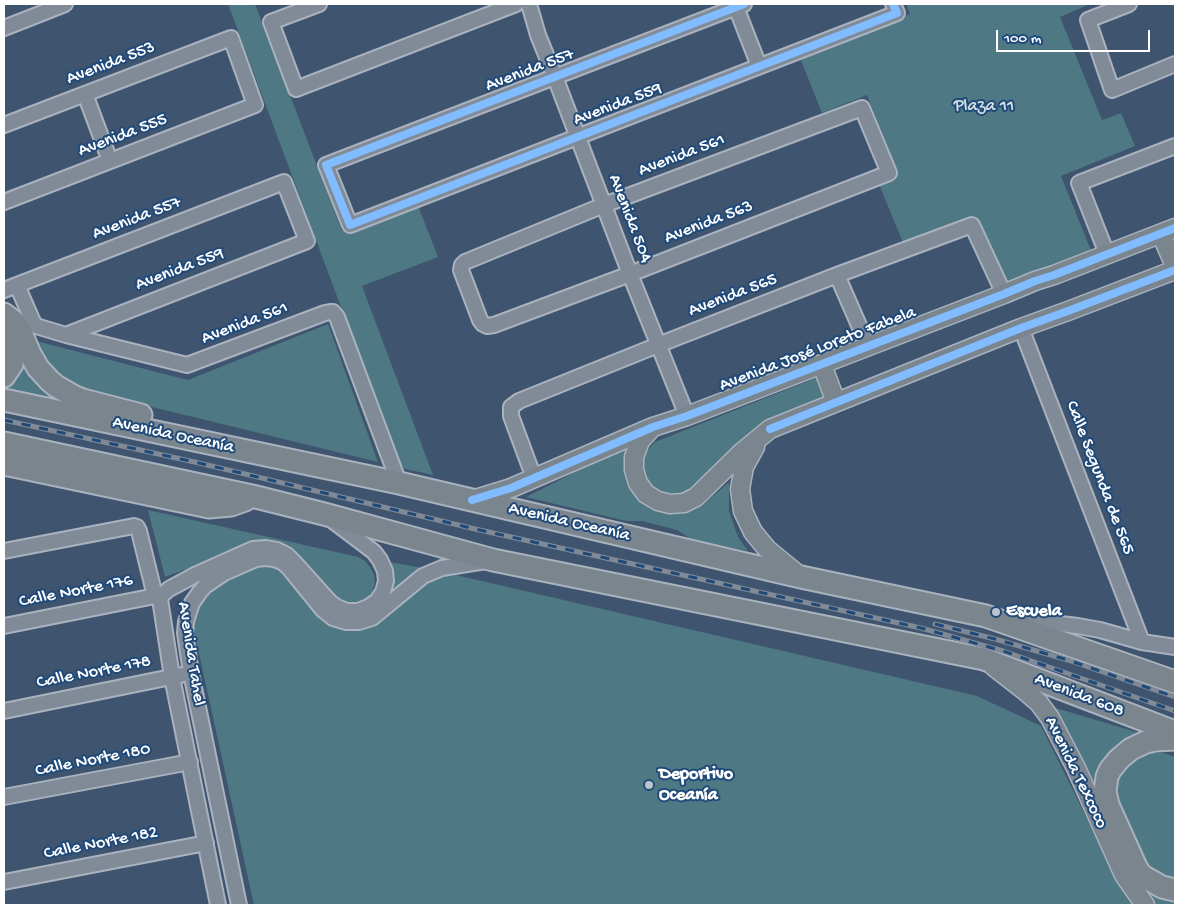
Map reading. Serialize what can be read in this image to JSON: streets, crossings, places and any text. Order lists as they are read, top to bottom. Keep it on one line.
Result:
{"streets":{"highway":["Avenida Oceanía","Avenida 608"],"main road":["Avenida José Loreto Fabela","Avenida Texcoco"],"street":["Avenida 553","Avenida 557","Avenida 559","Avenida 555","Avenida 561","Avenida 504","Avenida 563","Avenida 565","Calle Segunda de 565","Calle Norte 176","Avenida Tahel","Calle Norte 178","Calle Norte 180","Calle Norte 182"]},"crossings":[["Avenida 553","Avenida 555"],["Avenida 557","Avenida 559"],["Avenida 557","Avenida 561"],["Avenida 557","Avenida 504"],["Avenida 559","Avenida 561"],["Avenida 559","Avenida 504"],["Avenida 561","Avenida 504"],["Avenida 561","Avenida 563"],["Avenida 561","Avenida Oceanía"],["Avenida 504","Avenida 563"],["Avenida 504","Avenida 565"],["Avenida 504","Avenida José Loreto Fabela"],["Avenida 565","Avenida José Loreto Fabela"],["Avenida José Loreto Fabela","Avenida Oceanía"],["Calle Norte 176","Avenida Tahel"],["Avenida Tahel","Calle Norte 178"],["Avenida Tahel","Calle Norte 180"],["Avenida Tahel","Calle Norte 182"],["Avenida 608","Avenida Texcoco"]],"parks":["Plaza 11"],"places":["Escuela","Deportivo Oceanía"],"scale_bar":"100 m"}
